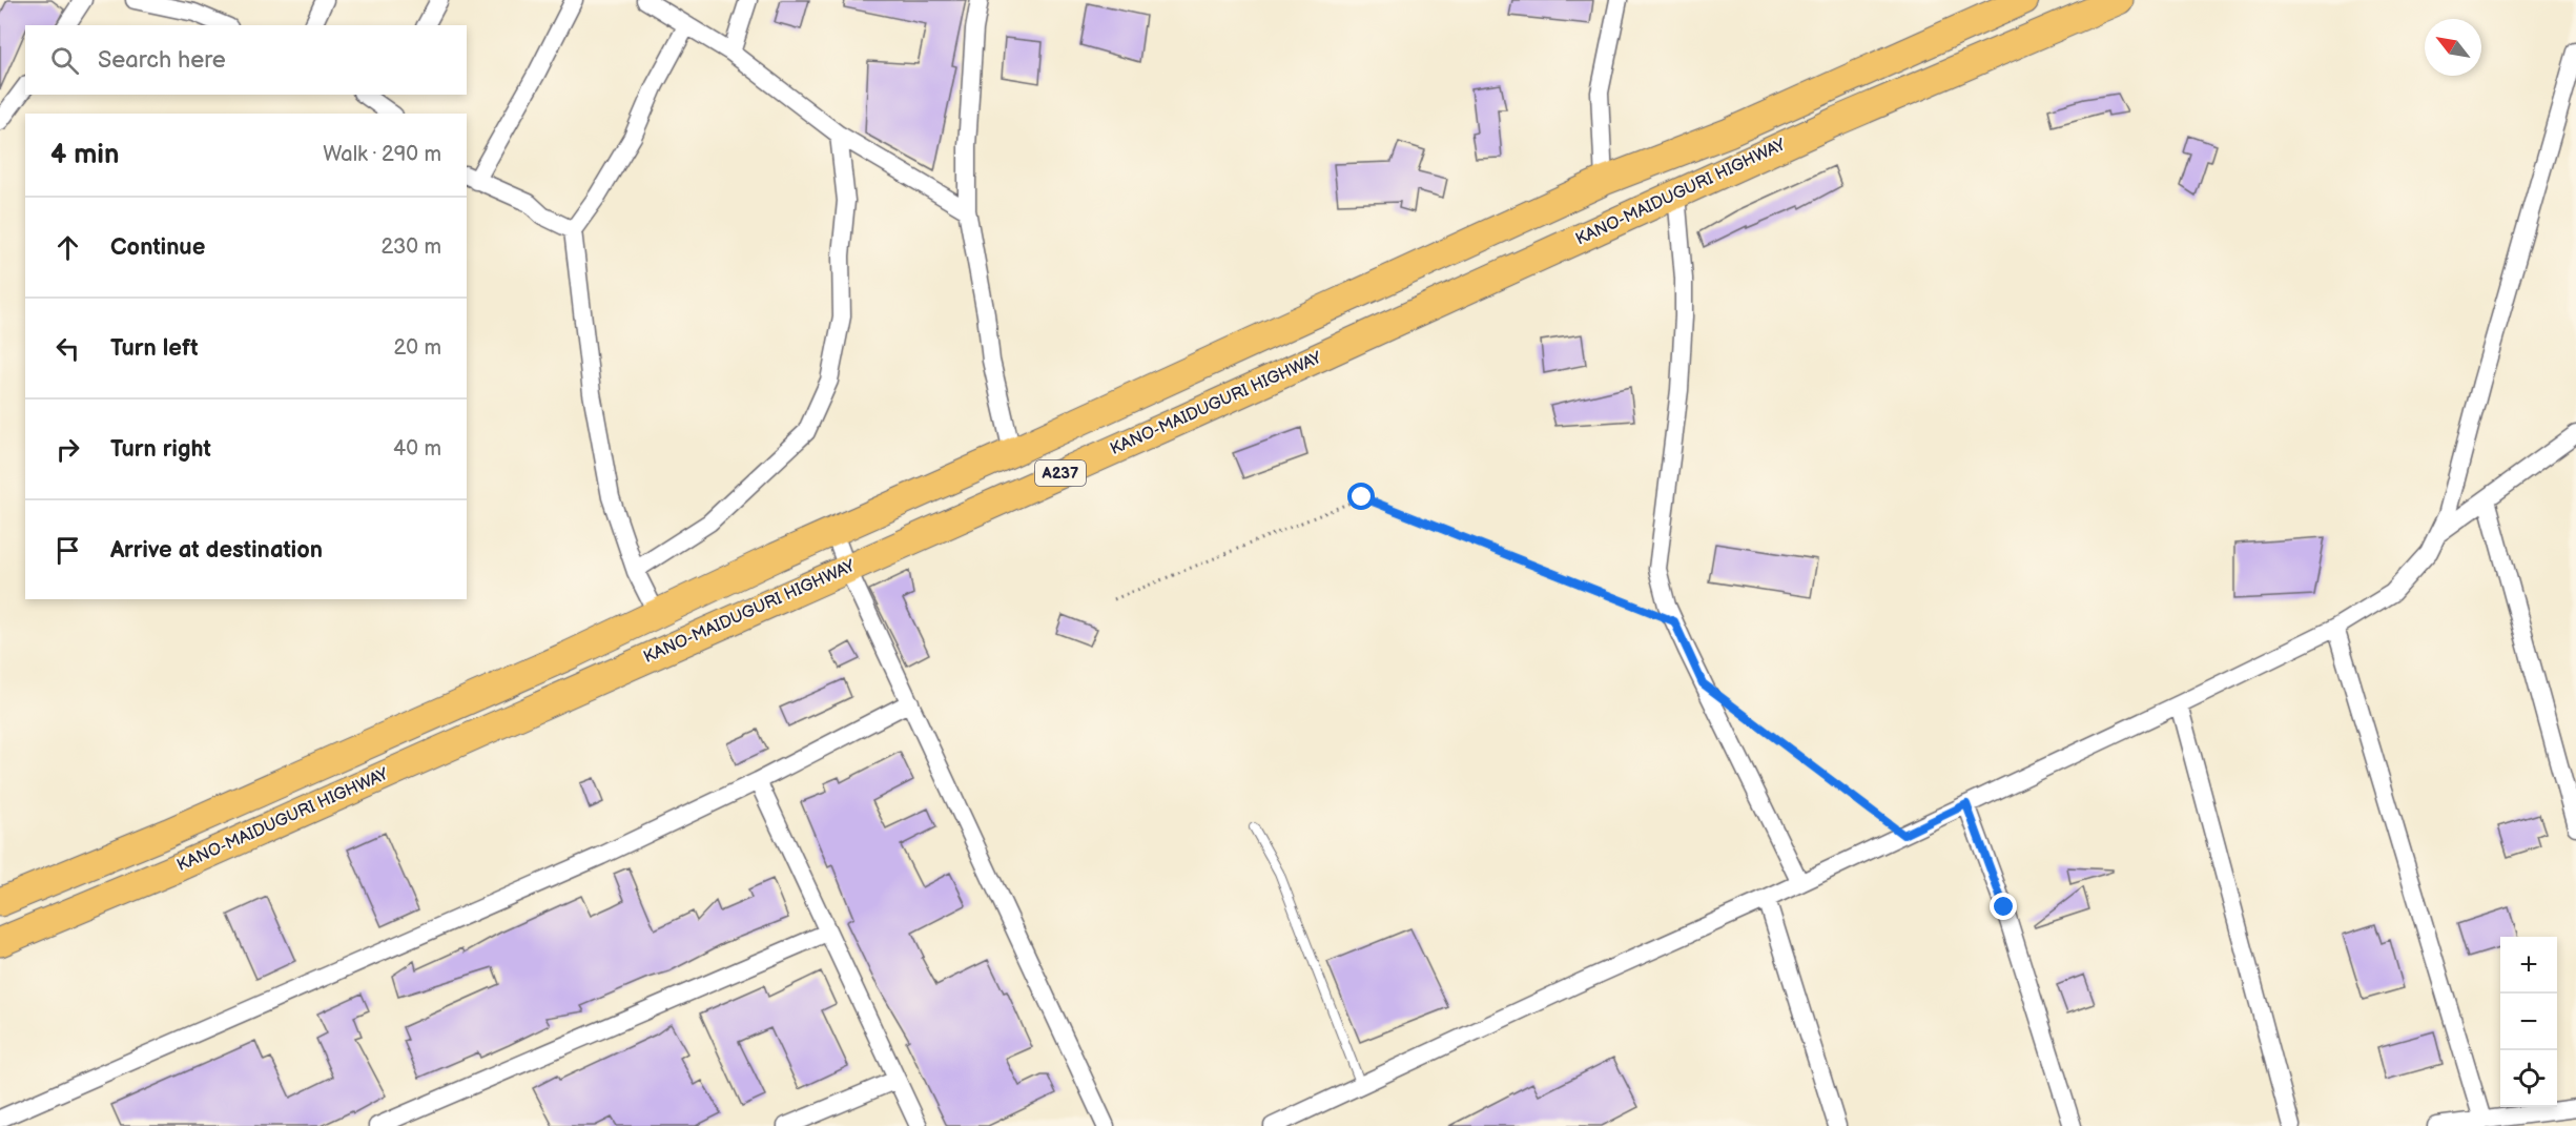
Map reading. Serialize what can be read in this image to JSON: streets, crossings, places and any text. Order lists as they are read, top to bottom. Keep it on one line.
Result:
{"streets":{"highway":["KANO-MAIDUGURI HIGHWAY","A237"]},"north":"top left","page":{"search":"Search here","heading":["4 min","Walk · 290 m"],"list":[["Continue","230 m"],["Turn left","20 m"],["Turn right","40 m"],"Arrive at destination"],"map_buttons":["+","−"]}}
